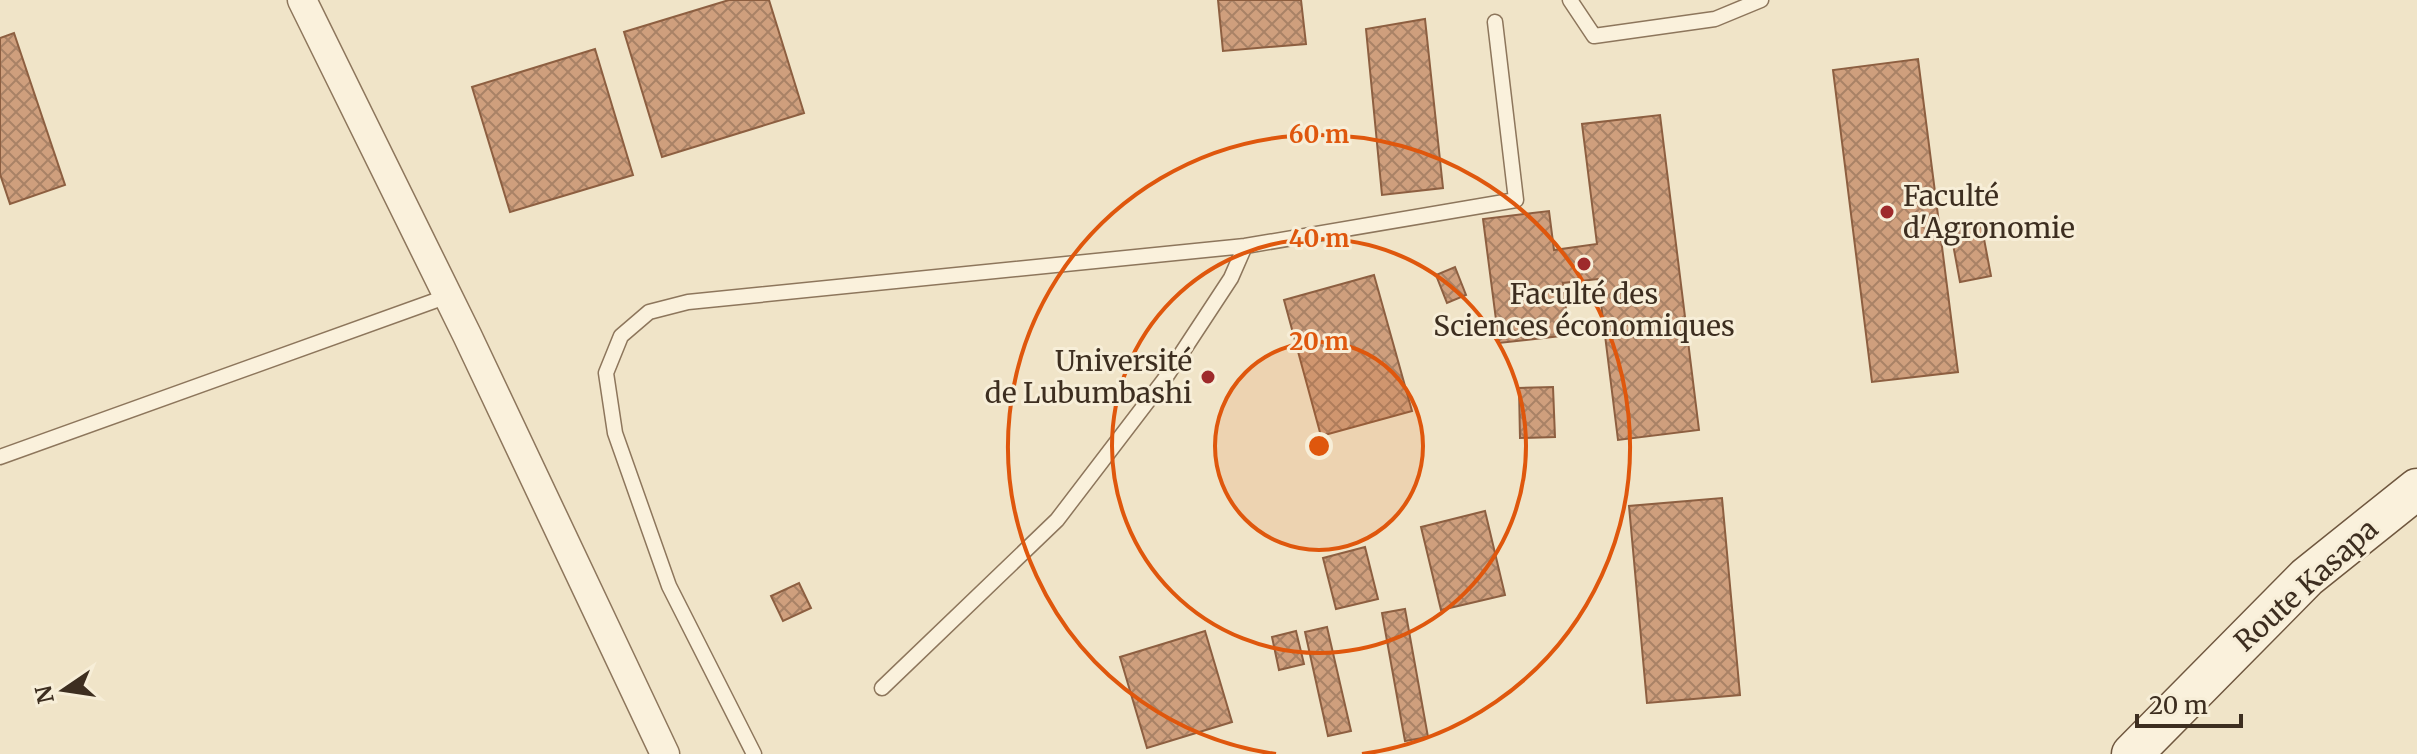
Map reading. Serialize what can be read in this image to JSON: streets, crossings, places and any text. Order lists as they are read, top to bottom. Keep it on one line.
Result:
{"streets":{"main road":["Route Kasapa"]},"places":["Faculté d'Agronomie","Faculté des Sciences économiques","Université de Lubumbashi"],"scale_bar":"20 m","north":"left","rings":["60 m","40 m","20 m"]}
